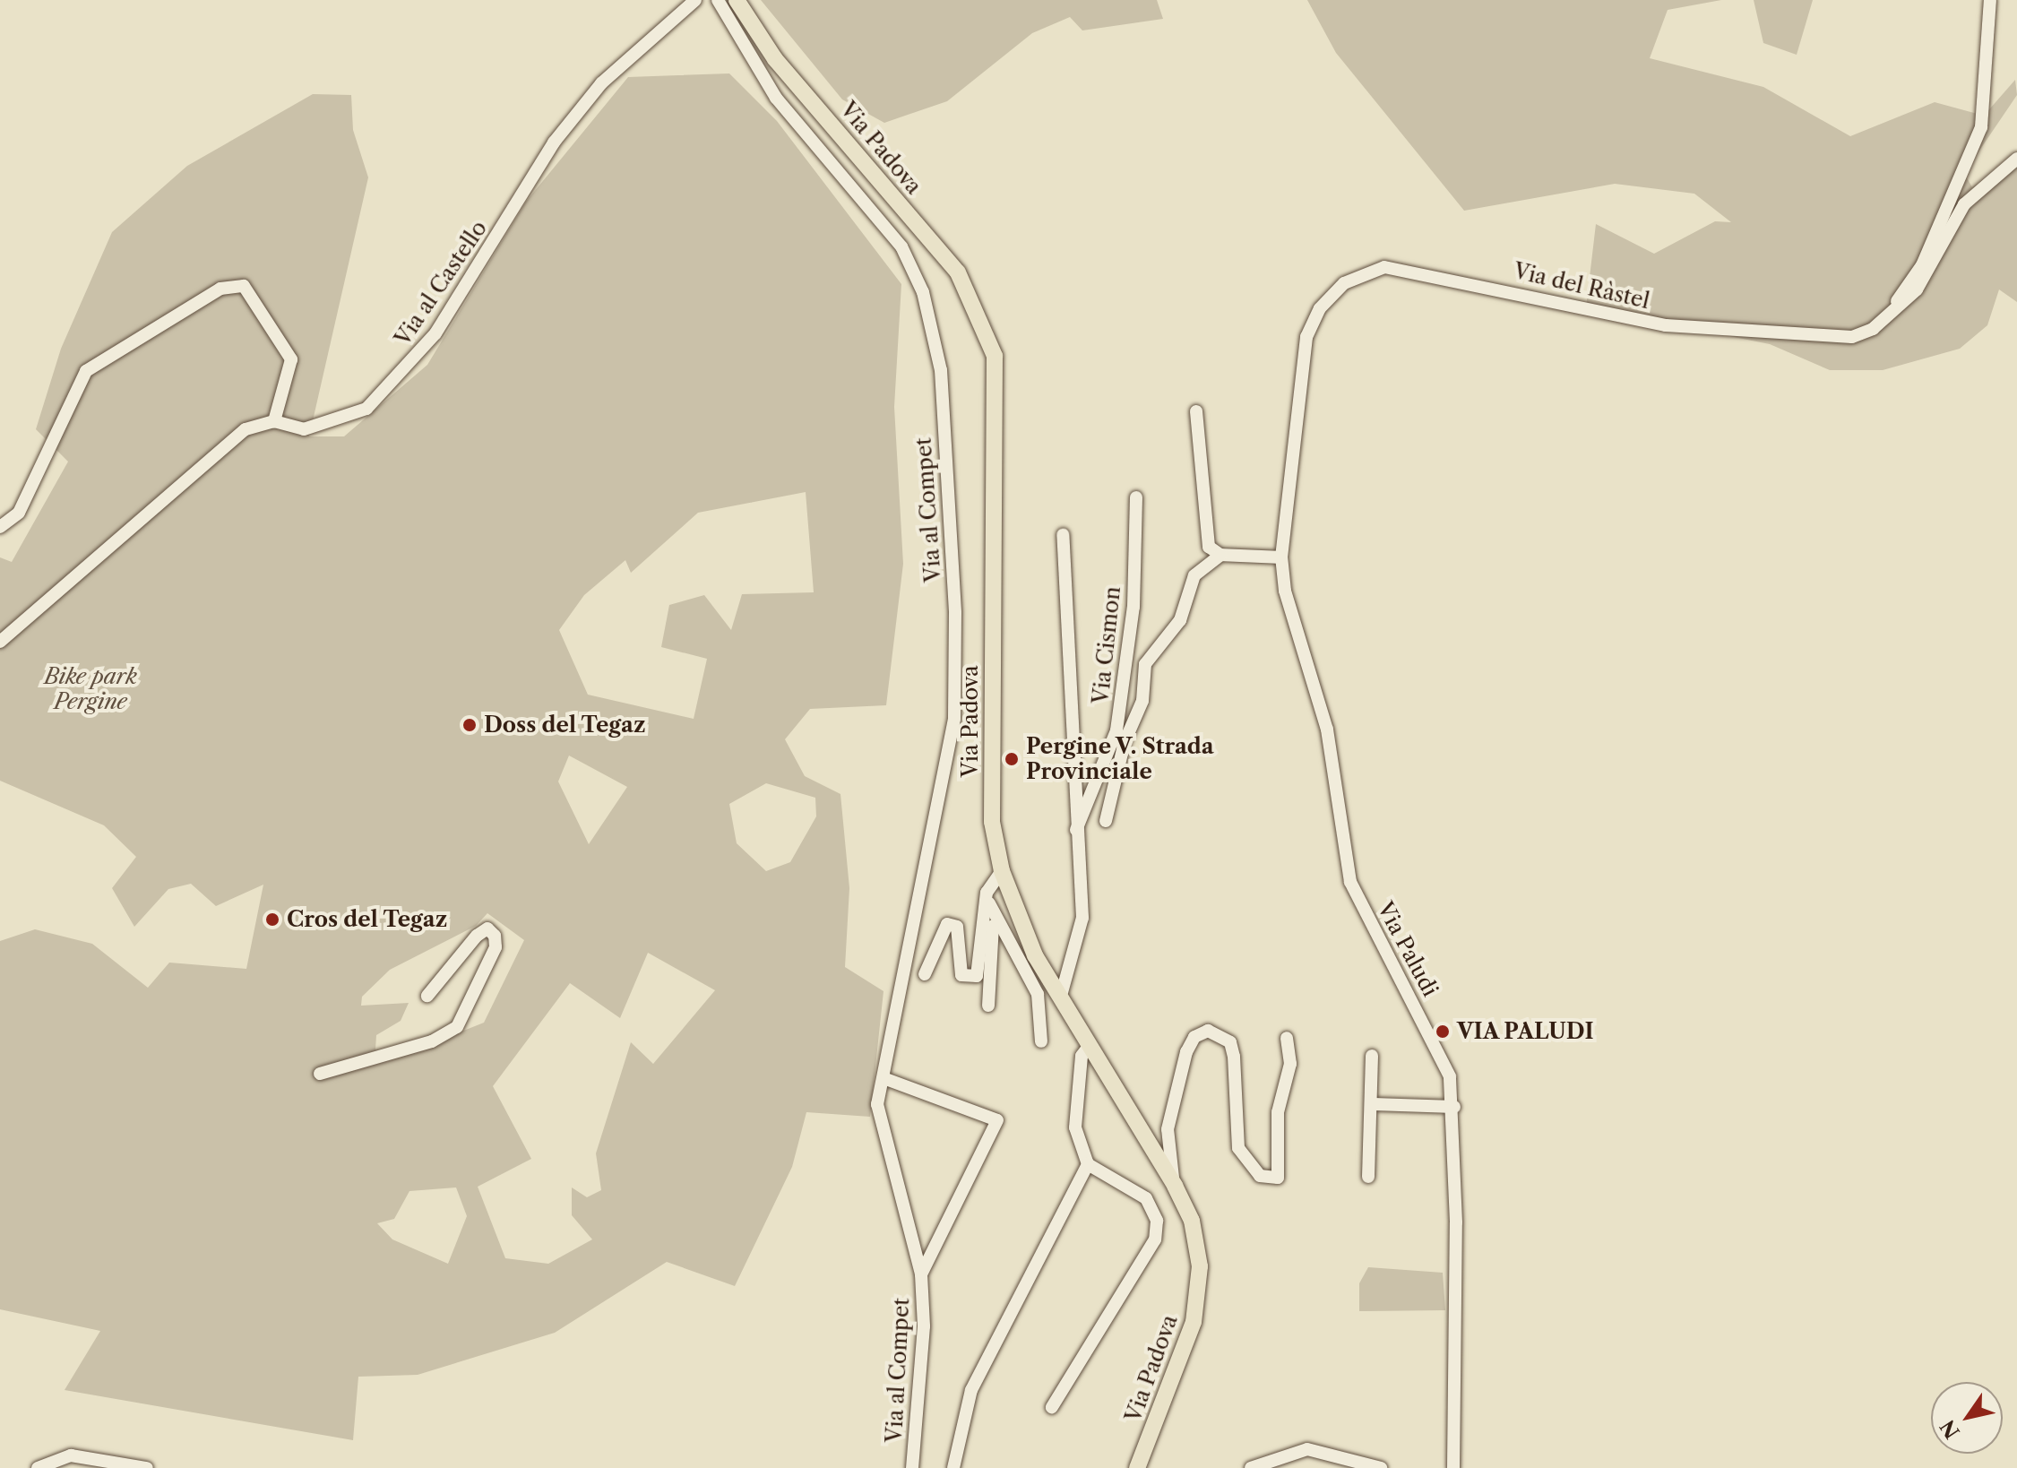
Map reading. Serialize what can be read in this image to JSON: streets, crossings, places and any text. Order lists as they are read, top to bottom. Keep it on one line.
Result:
{"streets":{"main road":["Via Padova"],"street":["Via al Castello","Via del Ràstel","Via al Compet","Via Cismon","Via Paludi"]},"crossings":[["Via Padova","Via Cismon"],["Via del Ràstel","Via Paludi"]],"parks":["Bike park Pergine"],"places":["Doss del Tegaz","Pergine V. Strada Provinciale","Cros del Tegaz","VIA PALUDI"],"north":"bottom left"}
